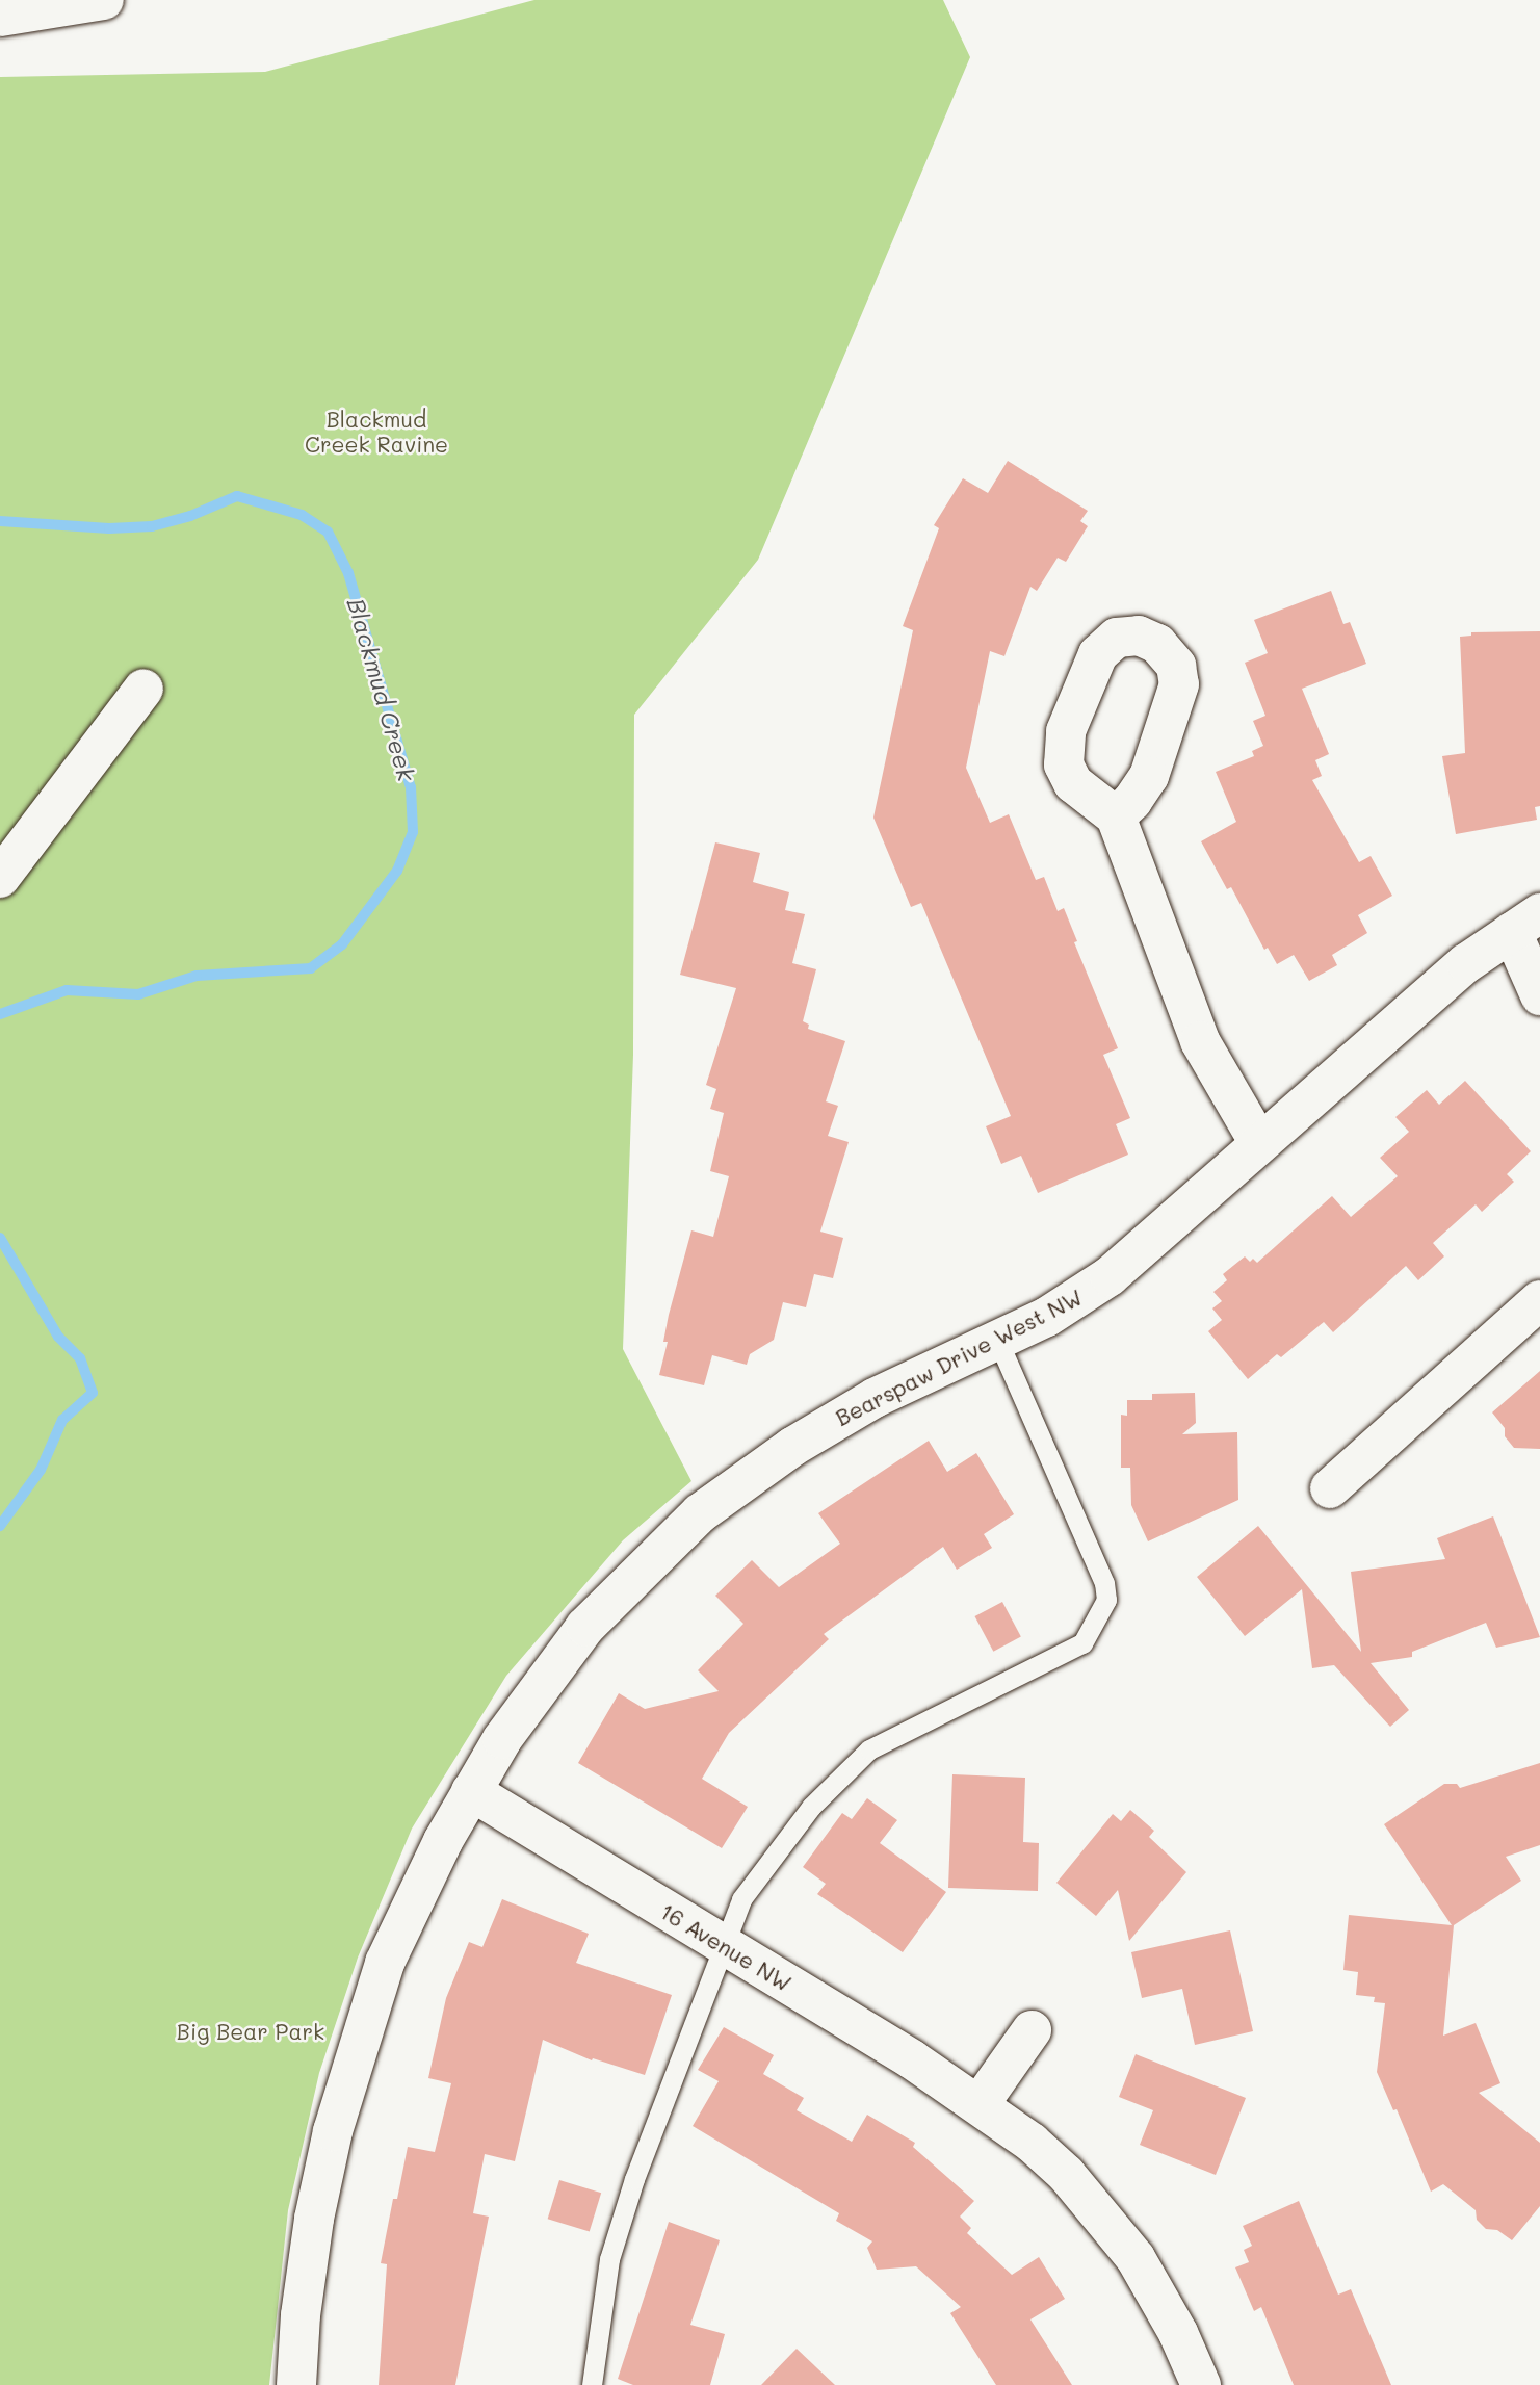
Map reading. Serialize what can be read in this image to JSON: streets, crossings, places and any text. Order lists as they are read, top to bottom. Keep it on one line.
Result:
{"streets":{"street":["Bearspaw Drive West NW","16 Avenue NW"]},"crossings":[["Bearspaw Drive West NW","16 Avenue NW"]],"water":["Blackmud Creek"],"parks":["Blackmud Creek Ravine","Big Bear Park"]}
